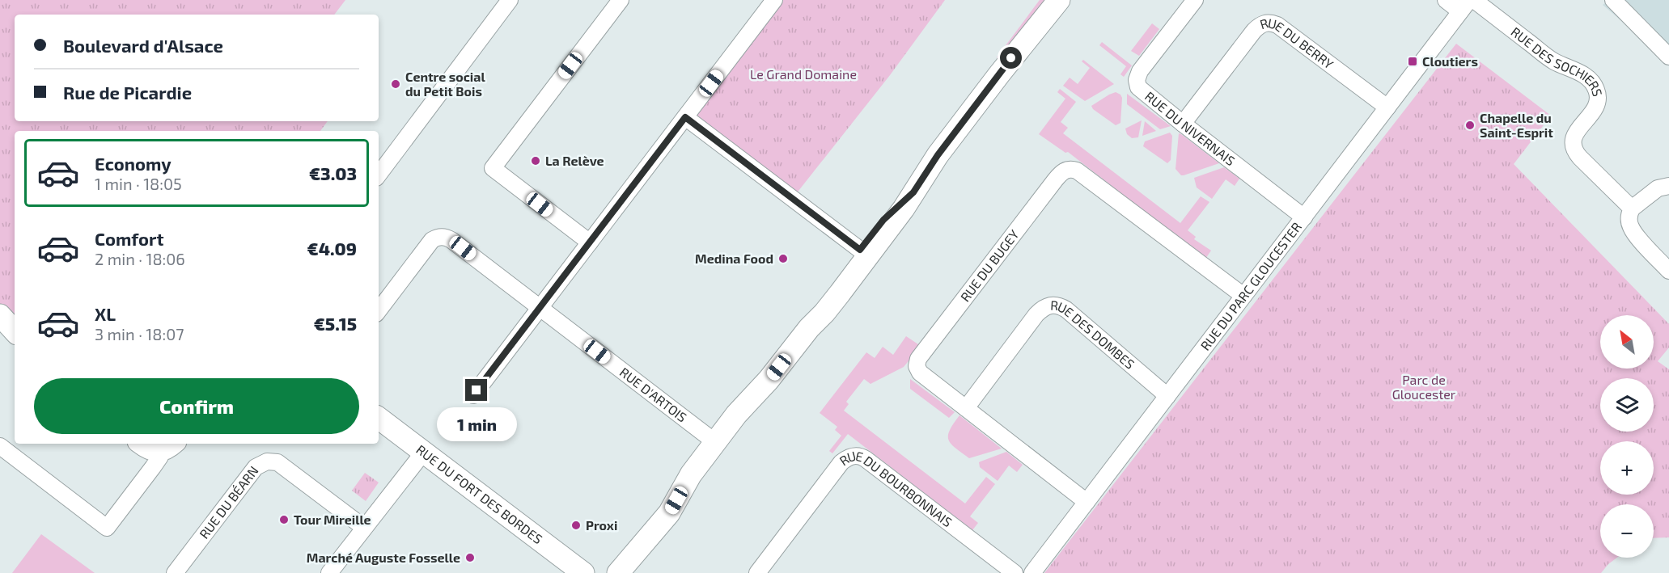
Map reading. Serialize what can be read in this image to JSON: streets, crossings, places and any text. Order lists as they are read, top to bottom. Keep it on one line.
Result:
{"streets":{"street":["RUE DU BERRY","RUE DES SOCHIERS","RUE DU NIVERNAIS","RUE DU BUGEY","RUE DU PARC GLOUCESTER","RUE DES DOMBES","RUE D'ARTOIS","RUE DU FORT DES BORDES","RUE DU BOURBONNAIS","RUE DU BÉARN"]},"crossings":[["RUE DU BERRY","RUE DU NIVERNAIS"],["RUE DU BERRY","RUE DU PARC GLOUCESTER"],["RUE DU NIVERNAIS","RUE DU PARC GLOUCESTER"],["RUE DU BUGEY","RUE DU PARC GLOUCESTER"],["RUE DU BUGEY","RUE DES DOMBES"],["RUE DU PARC GLOUCESTER","RUE DES DOMBES"]],"parks":["Le Grand Domaine","Parc de Gloucester"],"places":{"transit":["Cloutiers"],"other":["Centre social du Petit Bois","Chapelle du Saint-Esprit","La Relève","Medina Food","Tour Mireille","Proxi","Marché Auguste Fosselle"]},"north":"top left","page":{"banner":["Boulevard d'Alsace","Rue de Picardie"],"list":[{"name":"Economy","note":"1 min · 18:05","value":"€3.03"},{"name":"Comfort","note":"2 min · 18:06","value":"€4.09"},{"name":"XL","note":"3 min · 18:07","value":"€5.15"}],"map_buttons":["+","−"],"buttons":"Confirm","bubble":"1 min"}}
